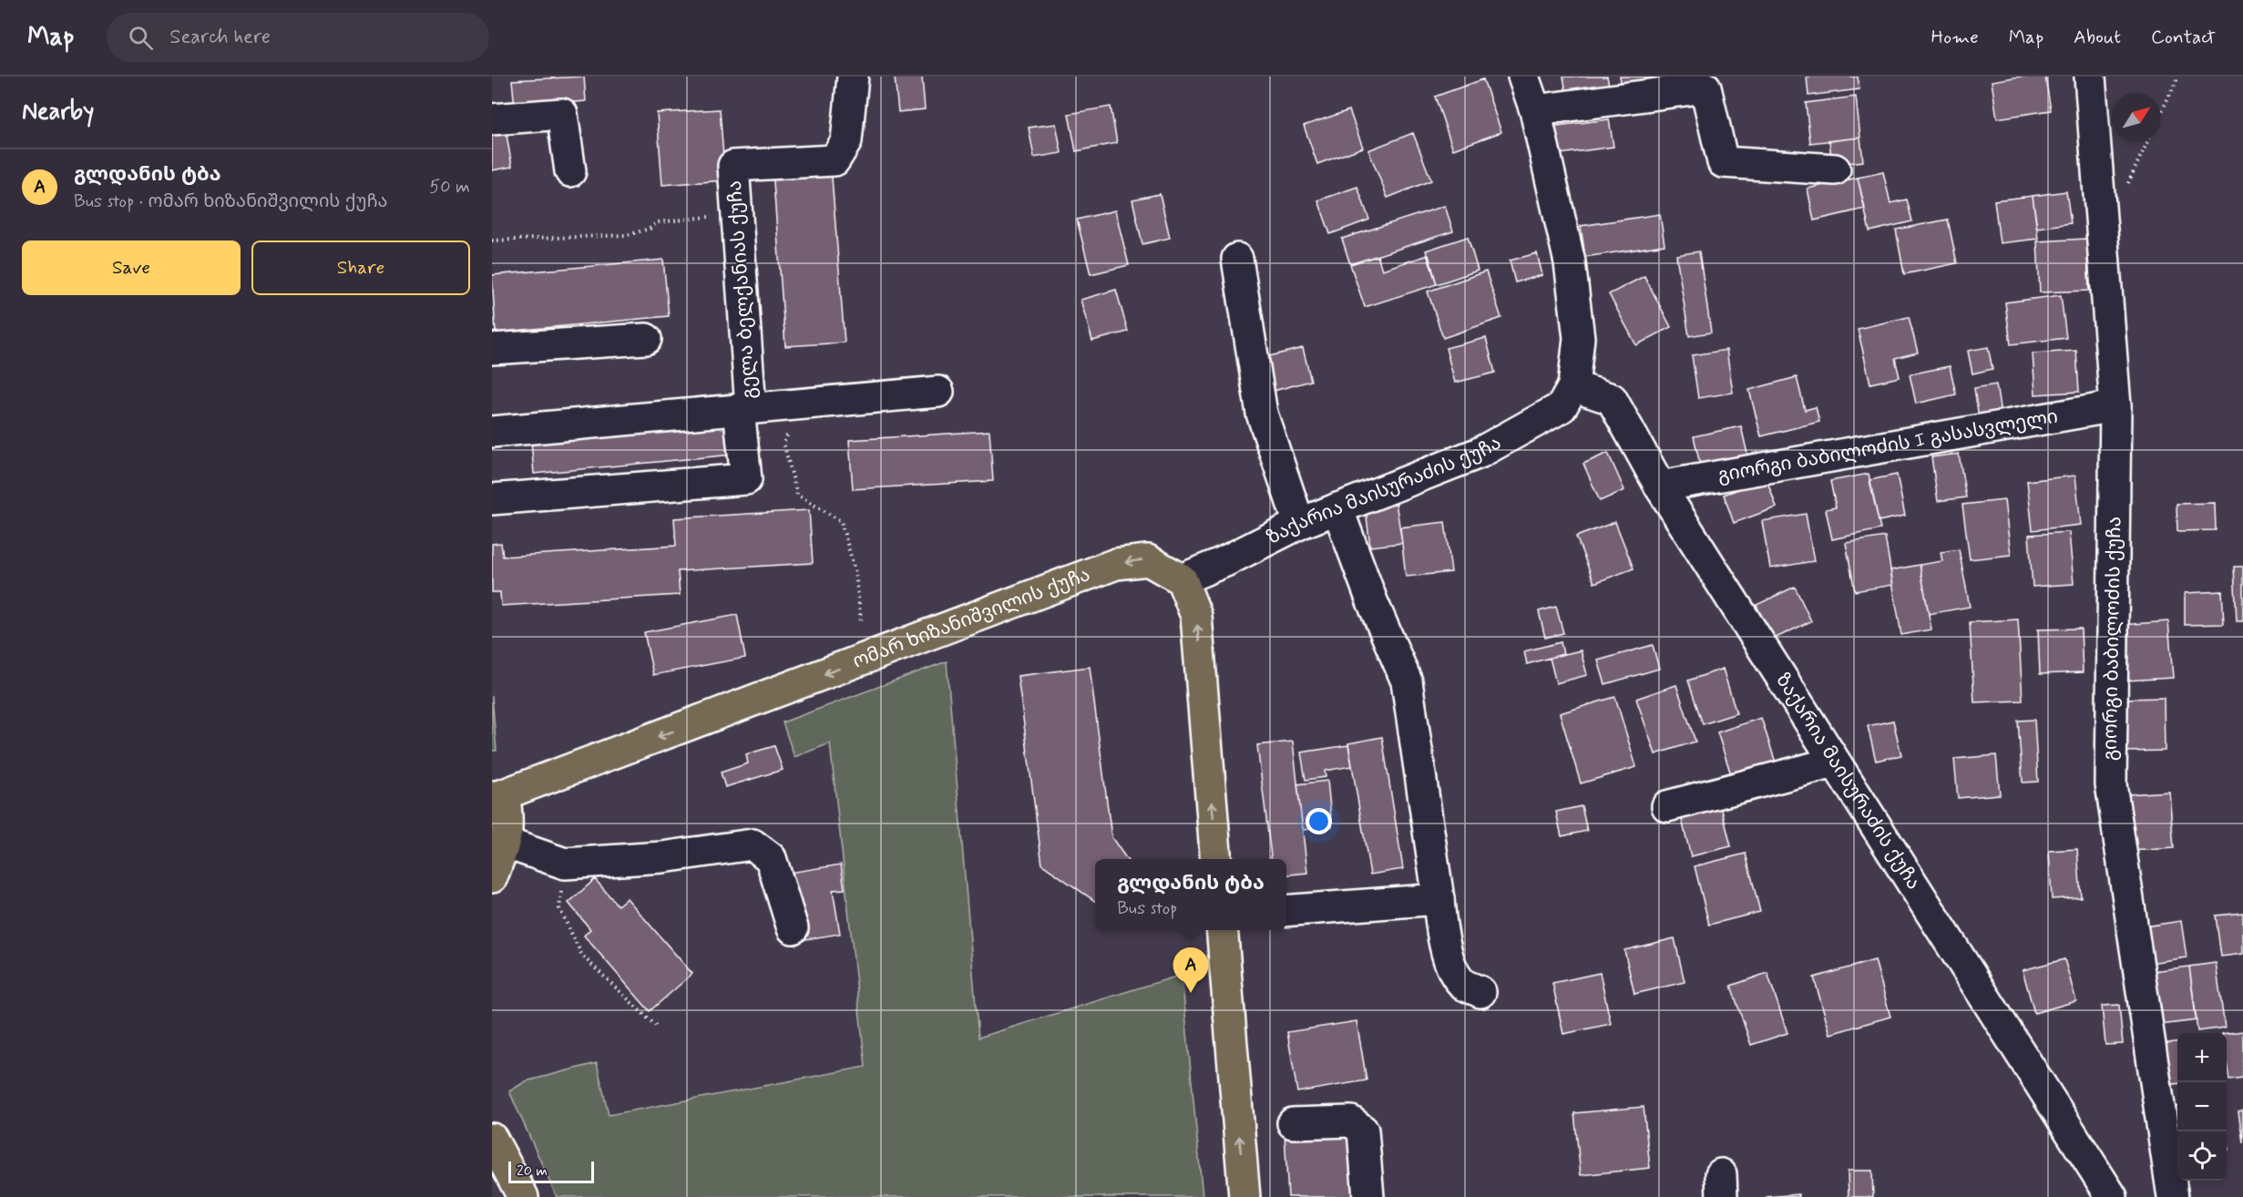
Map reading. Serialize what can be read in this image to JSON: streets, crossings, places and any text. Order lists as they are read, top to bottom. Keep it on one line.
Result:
{"streets":{"main road":["ომარ ხიზანიშვილის ქუჩა"],"street":["გელა ბელქანიას ქუჩა","გიორგი ბაბილოძის I გასასვლელი","ზაქარია მაისურაძის ქუჩა","გიორგი ბაბილოძის ქუჩა"]},"crossings":[["გიორგი ბაბილოძის I გასასვლელი","ზაქარია მაისურაძის ქუჩა"],["გიორგი ბაბილოძის I გასასვლელი","გიორგი ბაბილოძის ქუჩა"],["ზაქარია მაისურაძის ქუჩა","ომარ ხიზანიშვილის ქუჩა"]],"one_way":["ომარ ხიზანიშვილის ქუჩა"],"scale_bar":"20 m","north":"top right","page":{"header":"Map","search":"Search here","nav":["Home","Map","About","Contact"],"heading":"Nearby","list":[{"mark":"A","name":"გლდანის ტბა","note":"Bus stop · ომარ ხიზანიშვილის ქუჩა","value":"50 m"}],"buttons":["Save","Share"],"popup":["გლდანის ტბა","Bus stop"],"pins":"A","map_buttons":["+","−"],"scale":"20 m"}}
